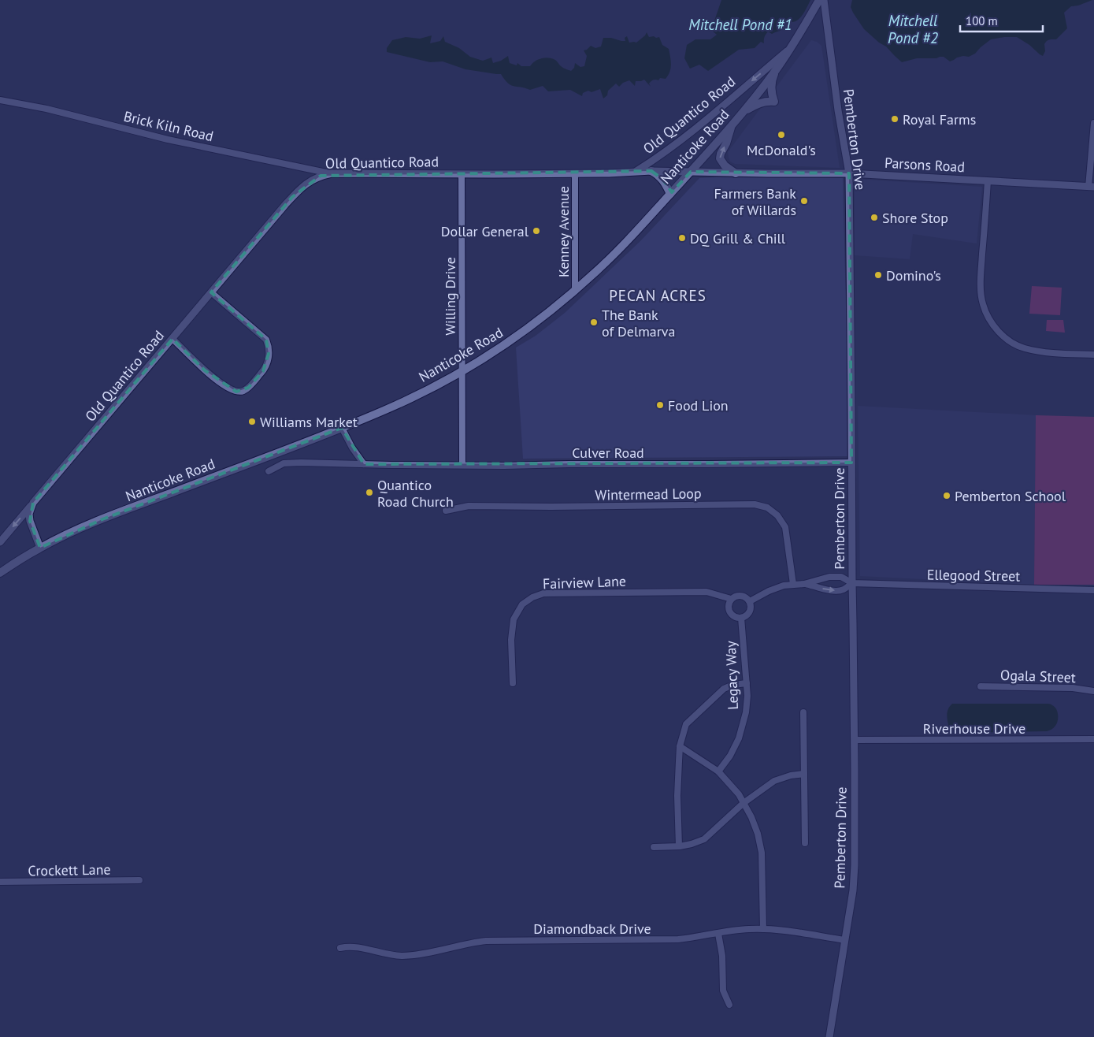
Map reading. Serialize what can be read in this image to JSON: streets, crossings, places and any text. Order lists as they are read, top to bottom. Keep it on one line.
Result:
{"streets":{"main road":["Nanticoke Road"],"street":["Old Quantico Road","Brick Kiln Road","Pemberton Drive","Parsons Road","Kenney Avenue","Willing Drive","Culver Road","Wintermead Loop","Ellegood Street","Fairview Lane","Legacy Way","Ogala Street","Riverhouse Drive","Crockett Lane","Diamondback Drive"]},"crossings":[["Old Quantico Road","Brick Kiln Road"],["Old Quantico Road","Nanticoke Road"],["Old Quantico Road","Parsons Road"],["Old Quantico Road","Kenney Avenue"],["Old Quantico Road","Willing Drive"],["Pemberton Drive","Parsons Road"],["Pemberton Drive","Culver Road"],["Pemberton Drive","Ellegood Street"],["Pemberton Drive","Riverhouse Drive"],["Pemberton Drive","Diamondback Drive"],["Nanticoke Road","Parsons Road"],["Nanticoke Road","Kenney Avenue"],["Nanticoke Road","Willing Drive"],["Willing Drive","Culver Road"],["Fairview Lane","Legacy Way"]],"districts":["PECAN ACRES"],"water":["Mitchell Pond #2","Mitchell Pond #1"],"places":["Royal Farms","McDonald's","Farmers Bank of Willards","Shore Stop","Dollar General","DQ Grill & Chill","Domino's","The Bank of Delmarva","Food Lion","Williams Market","Quantico Road Church","Pemberton School"],"scale_bar":"100 m"}
